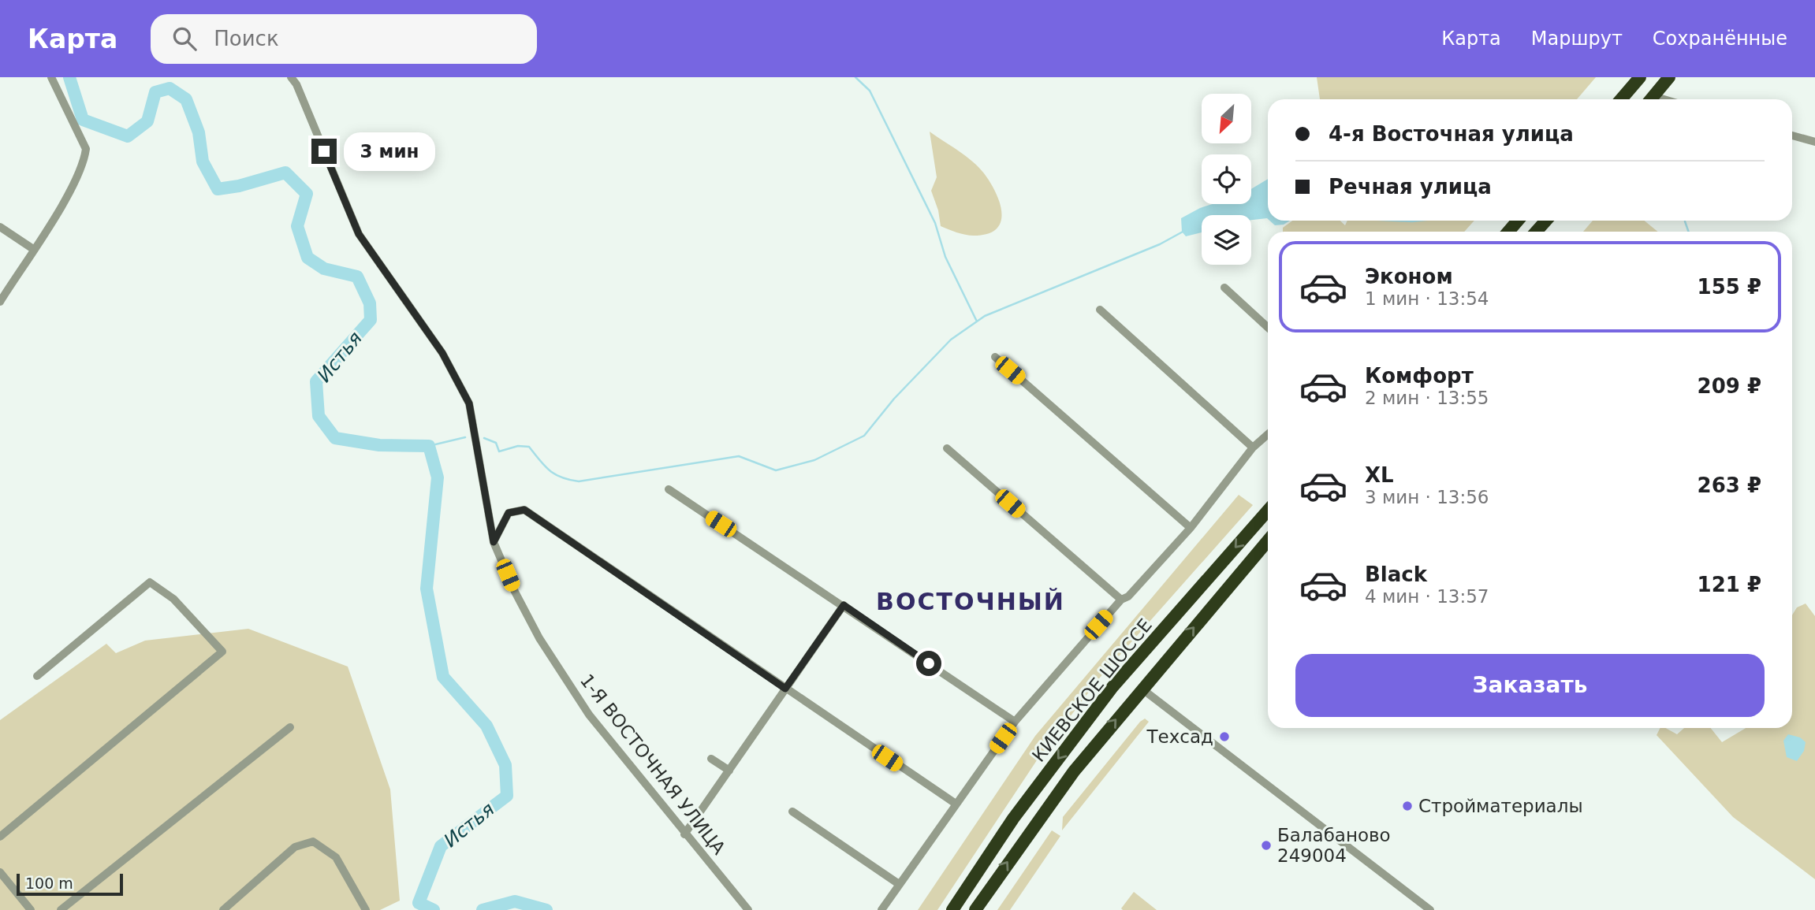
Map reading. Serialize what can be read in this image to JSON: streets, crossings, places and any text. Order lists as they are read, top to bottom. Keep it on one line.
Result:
{"streets":{"highway":["КИЕВСКОЕ ШОССЕ"],"street":["1-Я ВОСТОЧНАЯ УЛИЦА"]},"districts":["ВОСТОЧНЫЙ"],"water":["Истья"],"places":["Техсад","Стройматериалы","Балабаново 249004"],"scale_bar":"100 m","north":"bottom left","page":{"header":"Карта","search":"Поиск","nav":["Карта","Маршрут","Сохранённые"],"banner":["4-я Восточная улица","Речная улица"],"bubble":"3 мин","list":[{"name":"Эконом","note":"1 мин · 13:54","value":"155 ₽"},{"name":"Комфорт","note":"2 мин · 13:55","value":"209 ₽"},{"name":"XL","note":"3 мин · 13:56","value":"263 ₽"},{"name":"Black","note":"4 мин · 13:57","value":"121 ₽"}],"buttons":"Заказать","scale":"100 m"}}
